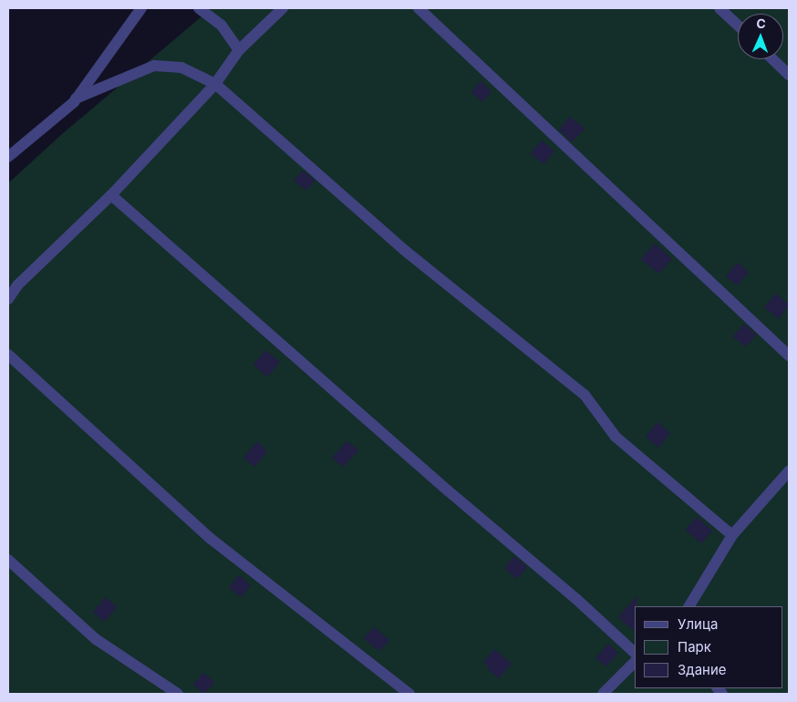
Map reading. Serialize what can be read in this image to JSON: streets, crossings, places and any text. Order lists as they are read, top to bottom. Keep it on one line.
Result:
{"legend":["Улица","Парк","Здание"],"north":"top"}
